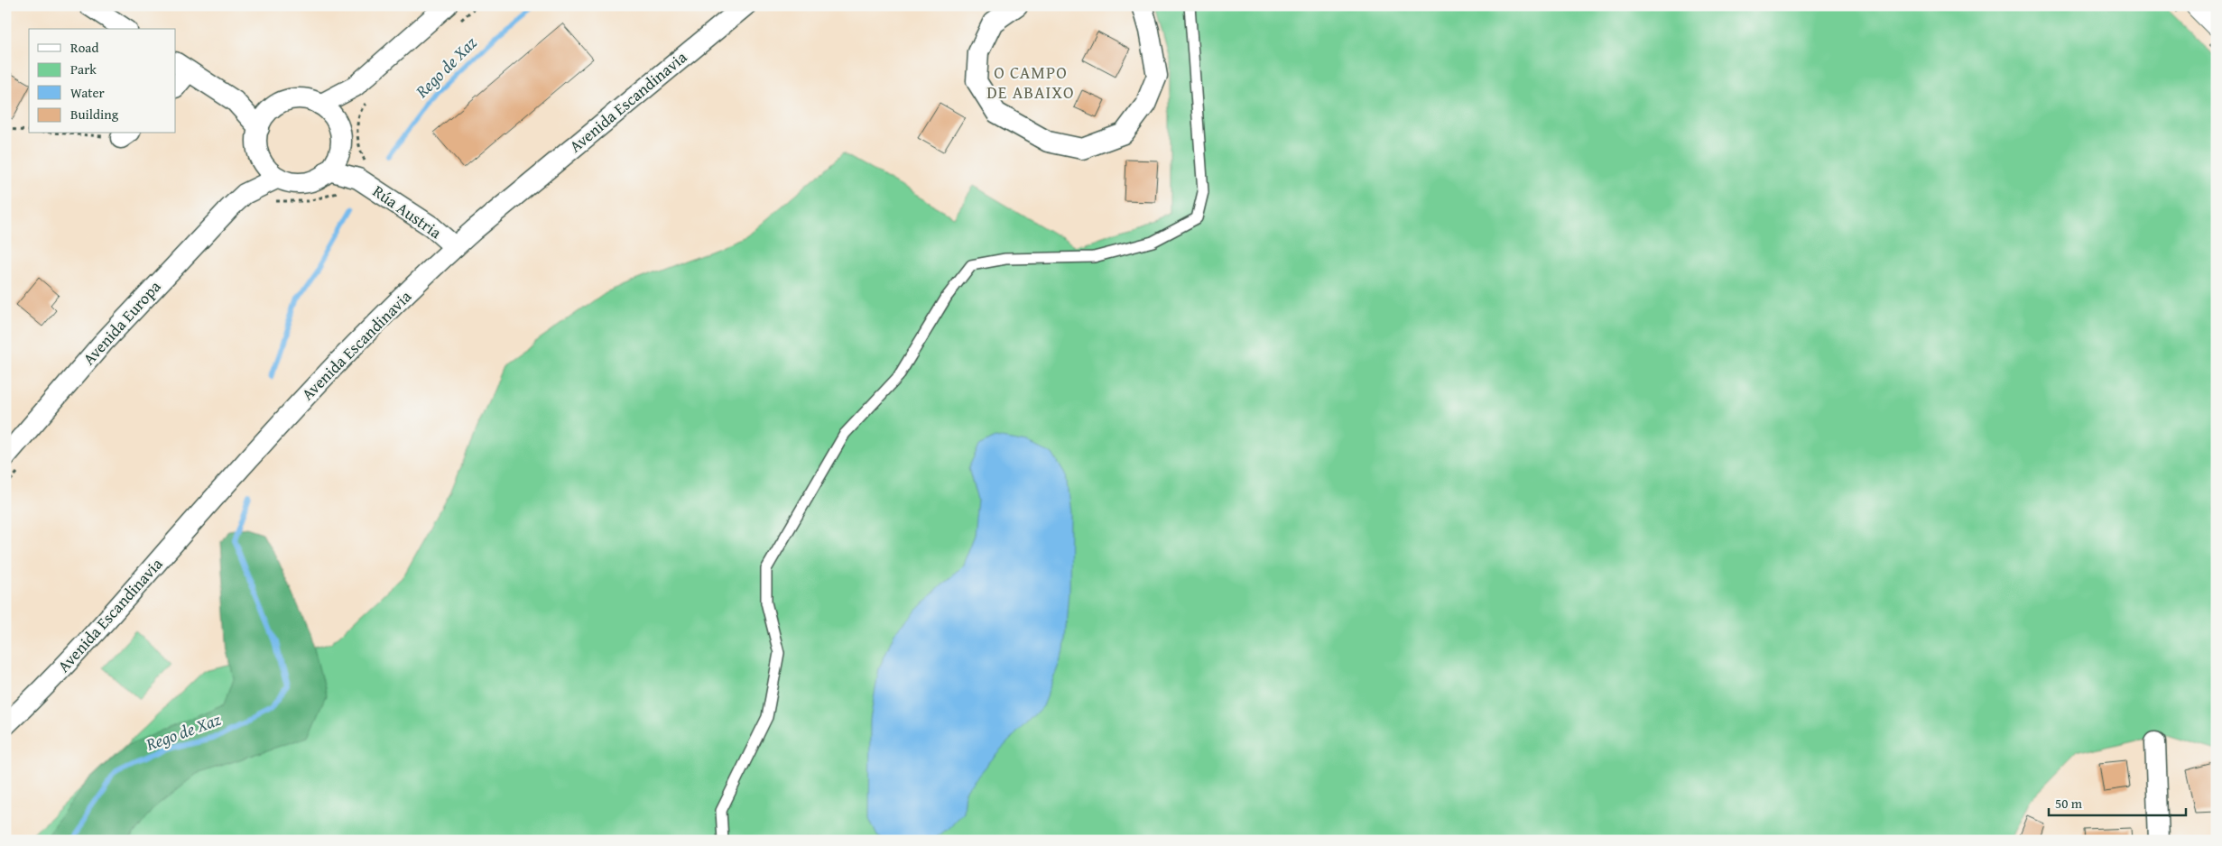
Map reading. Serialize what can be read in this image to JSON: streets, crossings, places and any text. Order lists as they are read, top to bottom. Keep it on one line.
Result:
{"streets":{"street":["Avenida Escandinavia","Rúa Austria","Avenida Europa"]},"crossings":[["Avenida Escandinavia","Rúa Austria"],["Rúa Austria","Avenida Europa"]],"districts":["O CAMPO DE ABAIXO"],"water":["Rego de Xaz"],"legend":["Road","Park","Water","Building"],"scale_bar":"50 m"}
